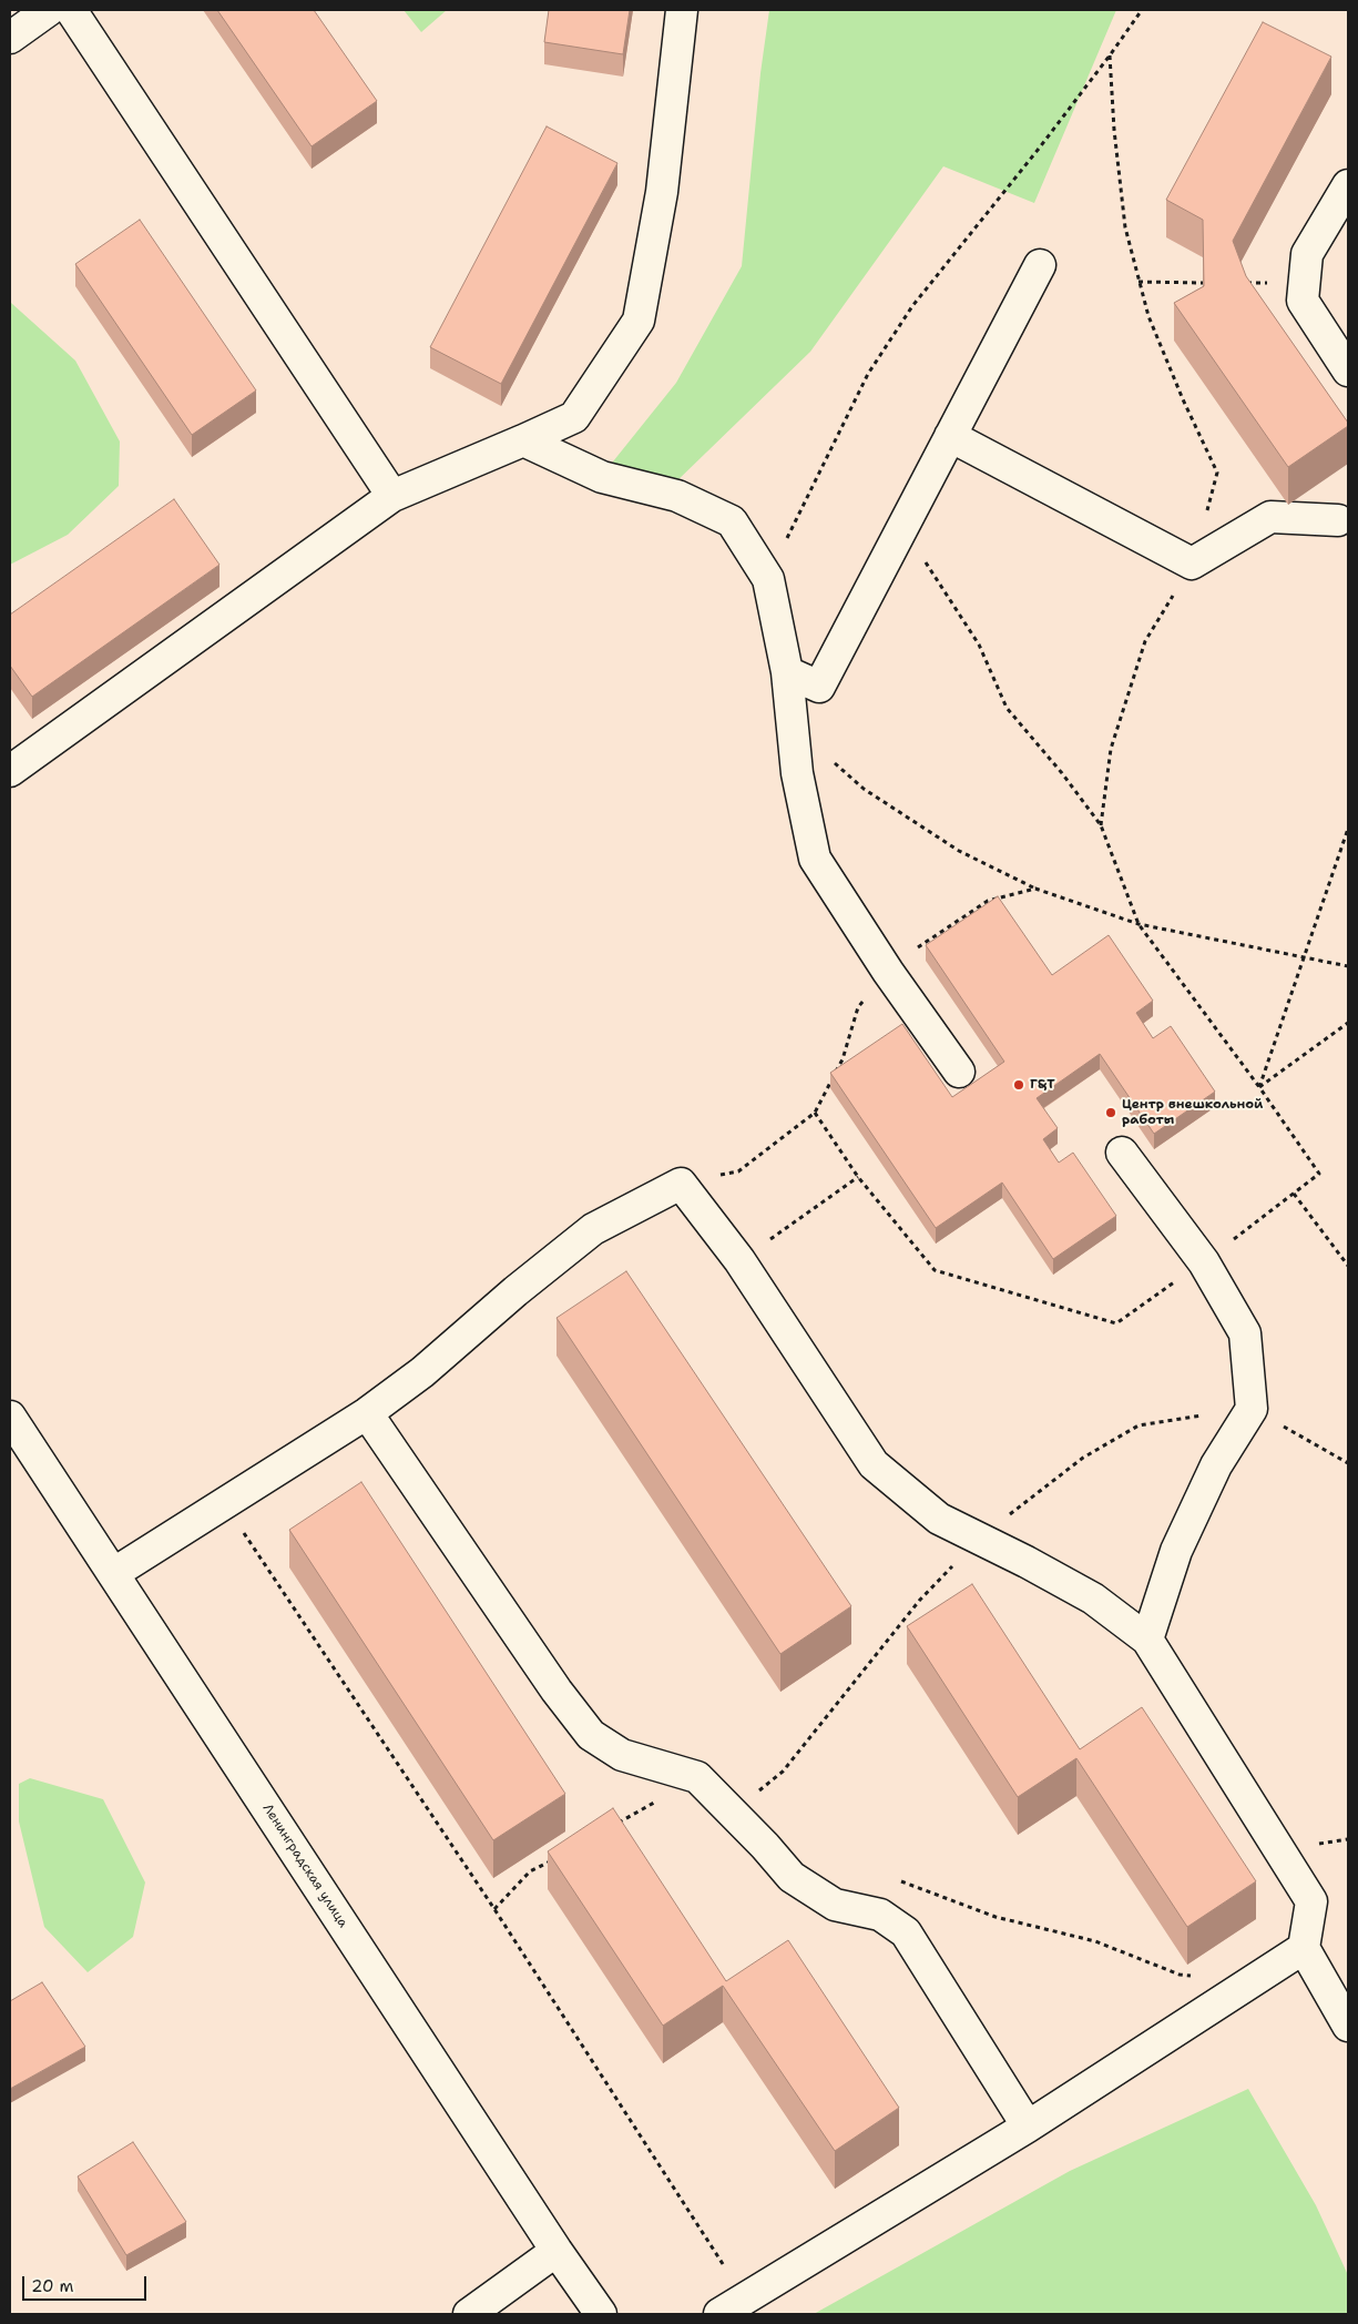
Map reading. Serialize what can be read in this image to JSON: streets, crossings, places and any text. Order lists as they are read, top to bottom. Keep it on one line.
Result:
{"streets":{"street":["Ленинградская улица"]},"places":["Г&Т","Центр внешкольной работы"],"scale_bar":"20 m"}
